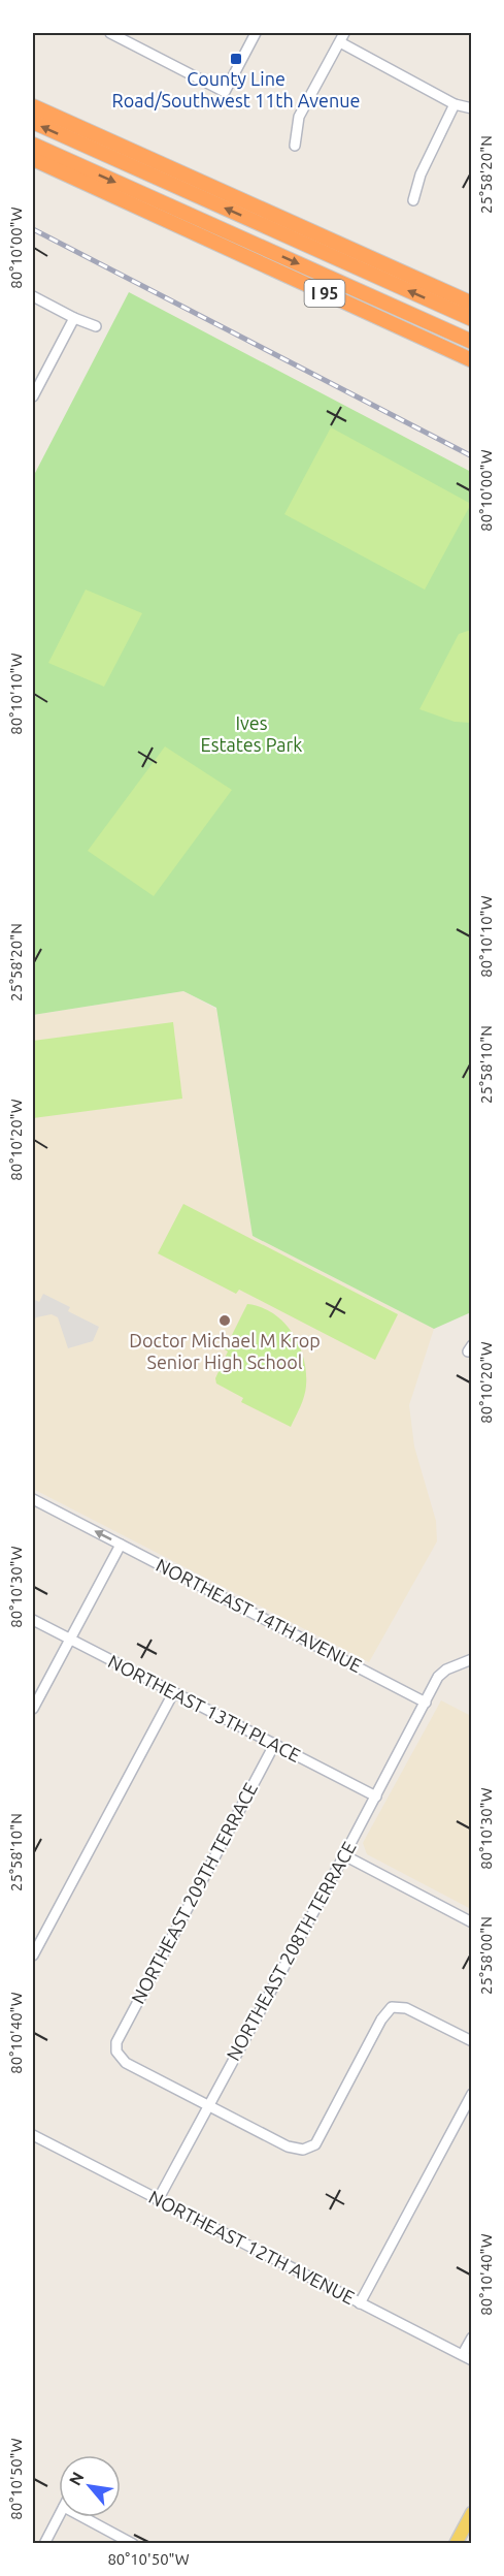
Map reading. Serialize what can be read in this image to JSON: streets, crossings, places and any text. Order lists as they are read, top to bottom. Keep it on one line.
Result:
{"streets":{"highway":["I 95"],"street":["NORTHEAST 14TH AVENUE","NORTHEAST 13TH PLACE","NORTHEAST 209TH TERRACE","NORTHEAST 208TH TERRACE","NORTHEAST 12TH AVENUE"]},"crossings":[["NORTHEAST 14TH AVENUE","NORTHEAST 208TH TERRACE"],["NORTHEAST 13TH PLACE","NORTHEAST 209TH TERRACE"],["NORTHEAST 13TH PLACE","NORTHEAST 208TH TERRACE"],["NORTHEAST 209TH TERRACE","NORTHEAST 208TH TERRACE"],["NORTHEAST 208TH TERRACE","NORTHEAST 12TH AVENUE"]],"parks":["Ives Estates Park"],"places":{"transit":["County Line Road/Southwest 11th Avenue"],"other":["Doctor Michael M Krop Senior High School"]},"north":"top left","coordinates":["25°58'20\"N","80°10'00\"W","80°10'10\"W","25°58'10\"N","80°10'20\"W","80°10'30\"W","25°58'00\"N","80°10'40\"W","80°10'50\"W"]}
